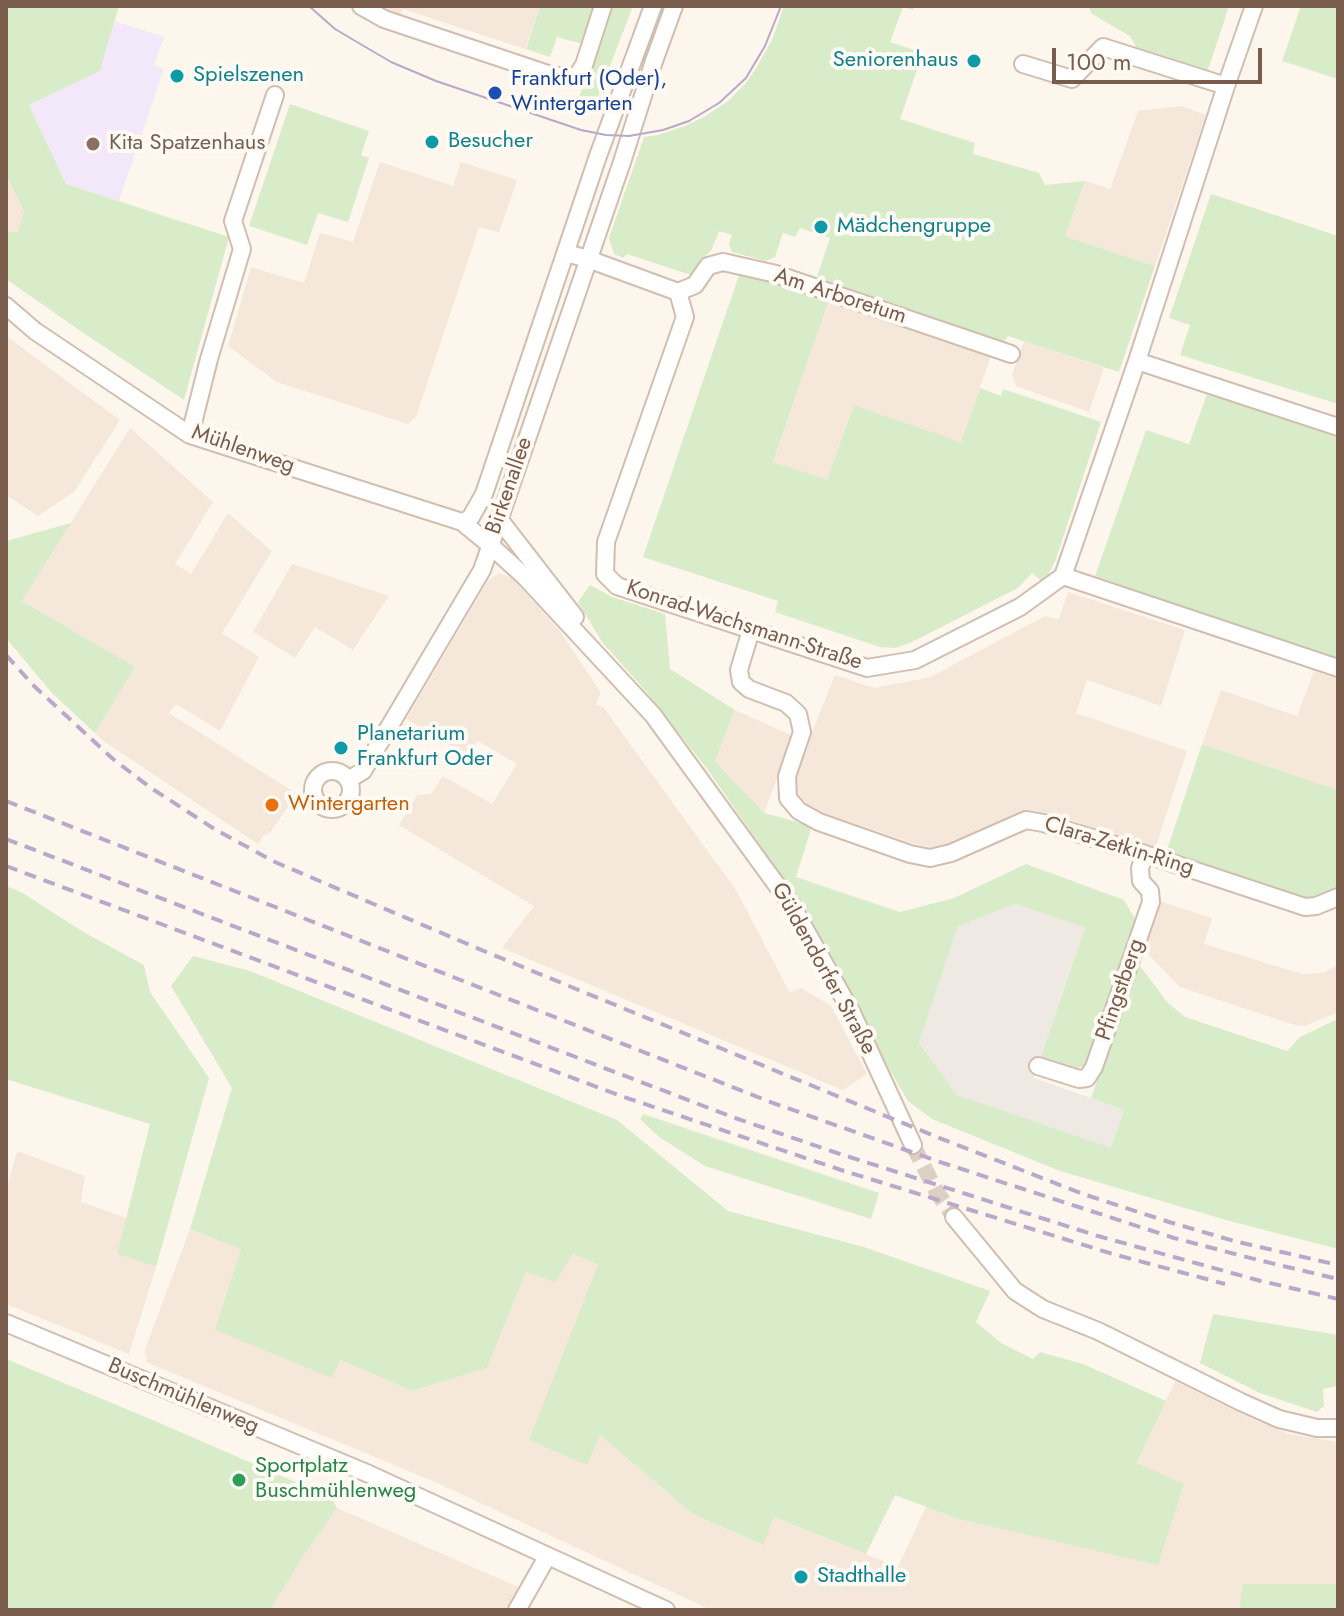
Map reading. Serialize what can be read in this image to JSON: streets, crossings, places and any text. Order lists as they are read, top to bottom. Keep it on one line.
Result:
{"streets":{"street":["Am Arboretum","Mühlenweg","Birkenallee","Konrad-Wachsmann-Straße","Clara-Zetkin-Ring","Güldendorfer Straße","Pfingstberg","Buschmühlenweg"]},"crossings":[["Am Arboretum","Konrad-Wachsmann-Straße"],["Mühlenweg","Birkenallee"],["Birkenallee","Güldendorfer Straße"],["Konrad-Wachsmann-Straße","Clara-Zetkin-Ring"],["Clara-Zetkin-Ring","Pfingstberg"]],"places":["Seniorenhaus","Spielszenen","Frankfurt (Oder), Wintergarten","Besucher","Kita Spatzenhaus","Mädchengruppe","Planetarium Frankfurt Oder","Wintergarten","Sportplatz Buschmühlenweg","Stadthalle"],"scale_bar":"100 m"}
